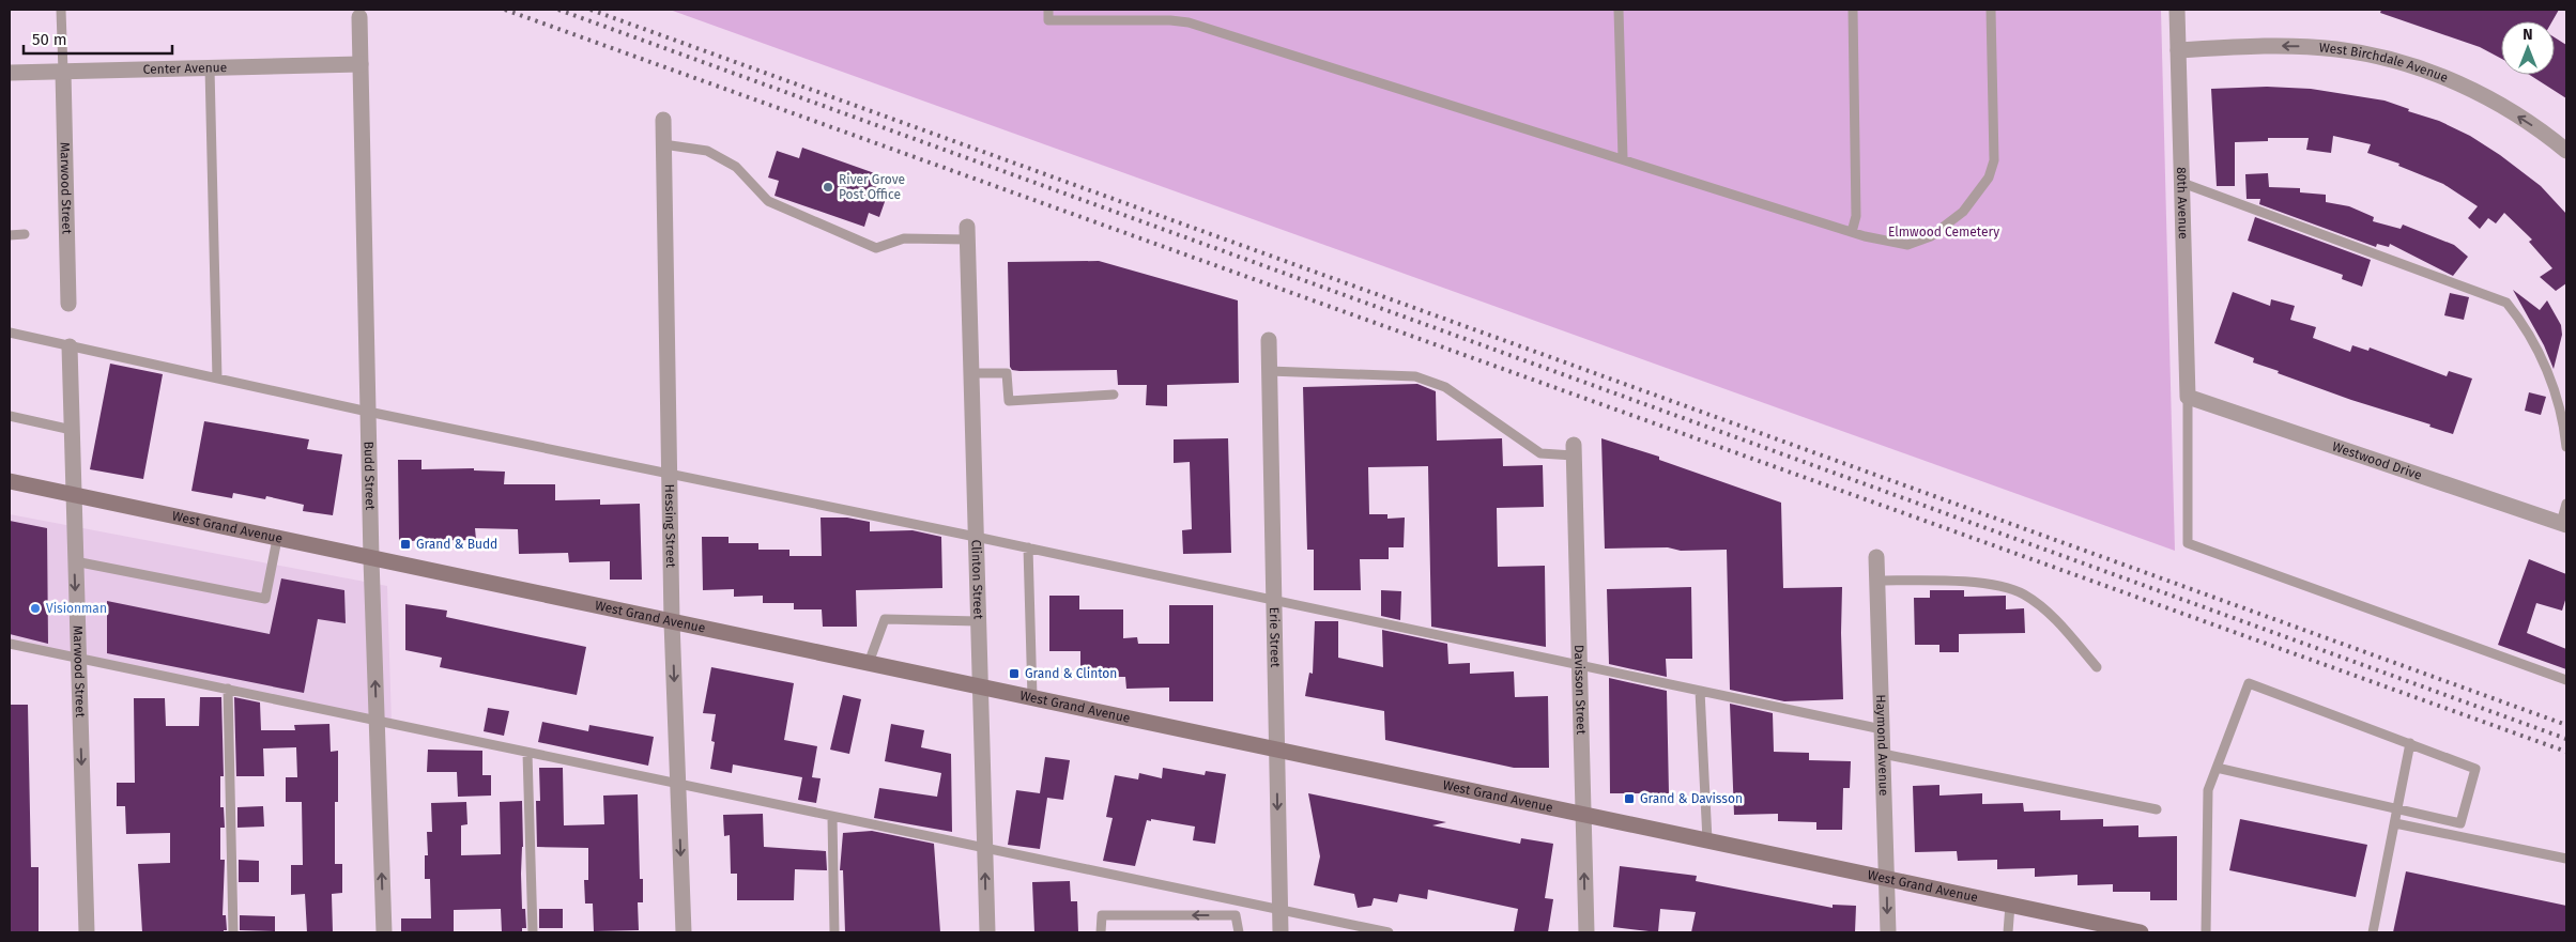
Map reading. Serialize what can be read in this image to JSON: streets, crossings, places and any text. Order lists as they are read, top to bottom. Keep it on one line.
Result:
{"streets":{"main road":["West Grand Avenue"],"street":["West Birchdale Avenue","Center Avenue","Marwood Street","80th Avenue","Westwood Drive","Budd Street","Hessing Street","Clinton Street","Erie Street","Davisson Street","Haymond Avenue"]},"crossings":[["West Birchdale Avenue","80th Avenue"],["Center Avenue","Marwood Street"],["Center Avenue","Budd Street"],["Marwood Street","West Grand Avenue"],["80th Avenue","Westwood Drive"],["Budd Street","West Grand Avenue"],["Hessing Street","West Grand Avenue"],["West Grand Avenue","Clinton Street"],["West Grand Avenue","Erie Street"],["West Grand Avenue","Davisson Street"],["West Grand Avenue","Haymond Avenue"]],"one_way":["West Birchdale Avenue","Marwood Street","Budd Street","Hessing Street"],"parks":["Elmwood Cemetery"],"places":{"other":["River Grove Post Office","Visionman"],"transit":["Grand & Budd","Grand & Clinton","Grand & Davisson"]},"scale_bar":"50 m","north":"top"}
